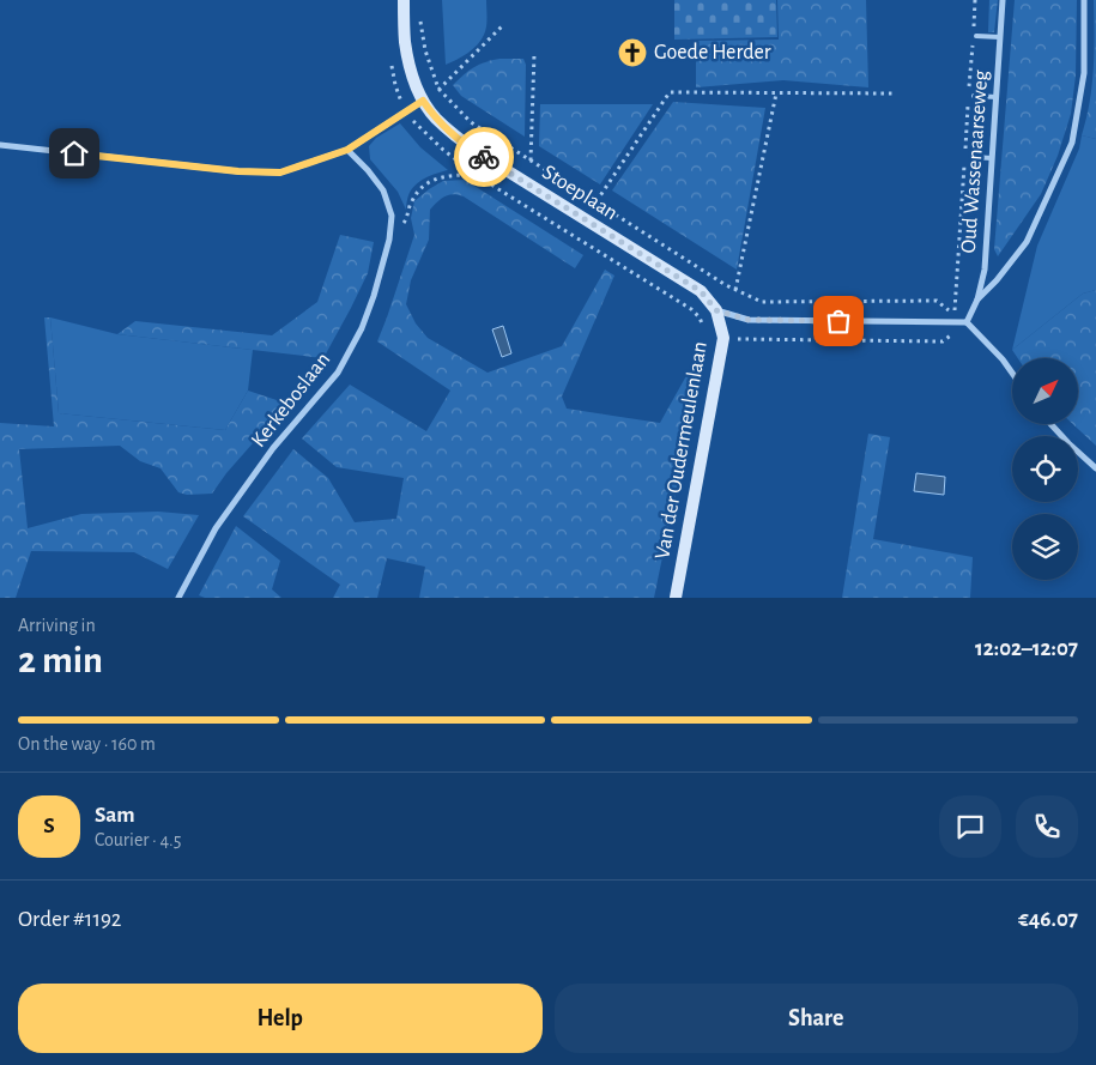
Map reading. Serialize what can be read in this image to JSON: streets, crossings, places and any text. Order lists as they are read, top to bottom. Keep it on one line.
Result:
{"streets":{"street":["Oud Wassenaarseweg","Stoeplaan","Kerkeboslaan","Van der Oudermeulenlaan"]},"crossings":[["Stoeplaan","Van der Oudermeulenlaan"]],"places":{"church":["Goede Herder"]},"north":"top right","page":{"heading":["2 min","Arriving in","12:02–12:07"],"panel":["Sam","Courier · 4.5","Order #1192","€46.07"],"bar":"On the way · 160 m","round":"S","buttons":["Help","Share"]}}
